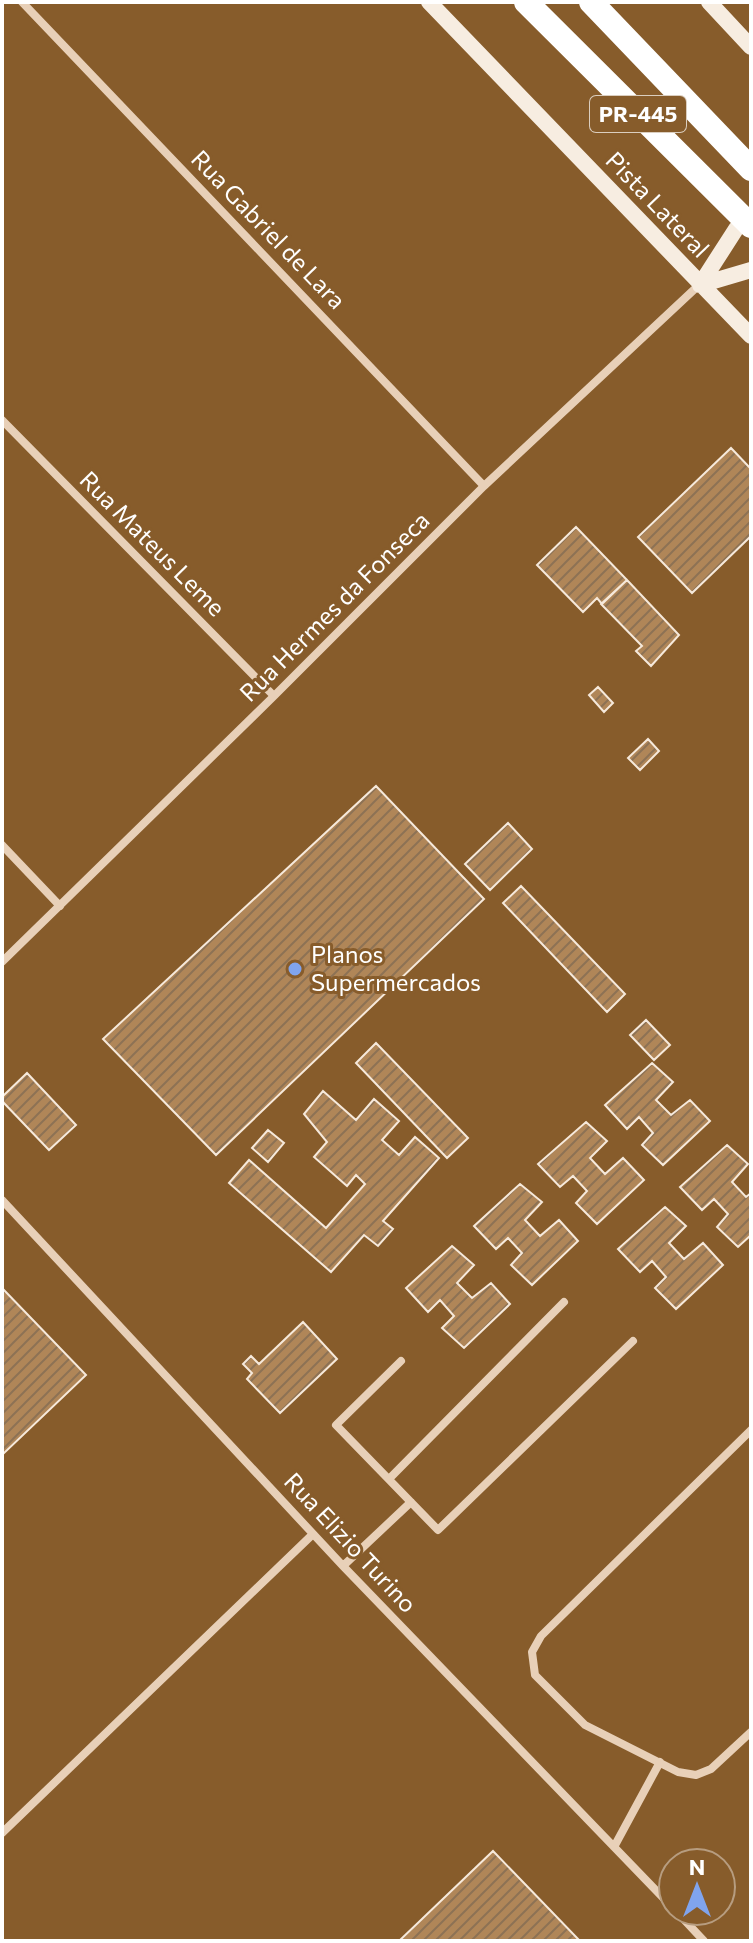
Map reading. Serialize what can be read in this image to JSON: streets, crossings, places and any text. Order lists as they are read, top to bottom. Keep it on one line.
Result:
{"streets":{"highway":["PR-445"],"street":["Pista Lateral","Rua Gabriel de Lara","Rua Mateus Leme","Rua Hermes da Fonseca","Rua Elizio Turino"]},"crossings":[["Pista Lateral","Rua Hermes da Fonseca"],["Rua Gabriel de Lara","Rua Hermes da Fonseca"],["Rua Mateus Leme","Rua Hermes da Fonseca"]],"places":["Planos Supermercados"],"north":"top"}
